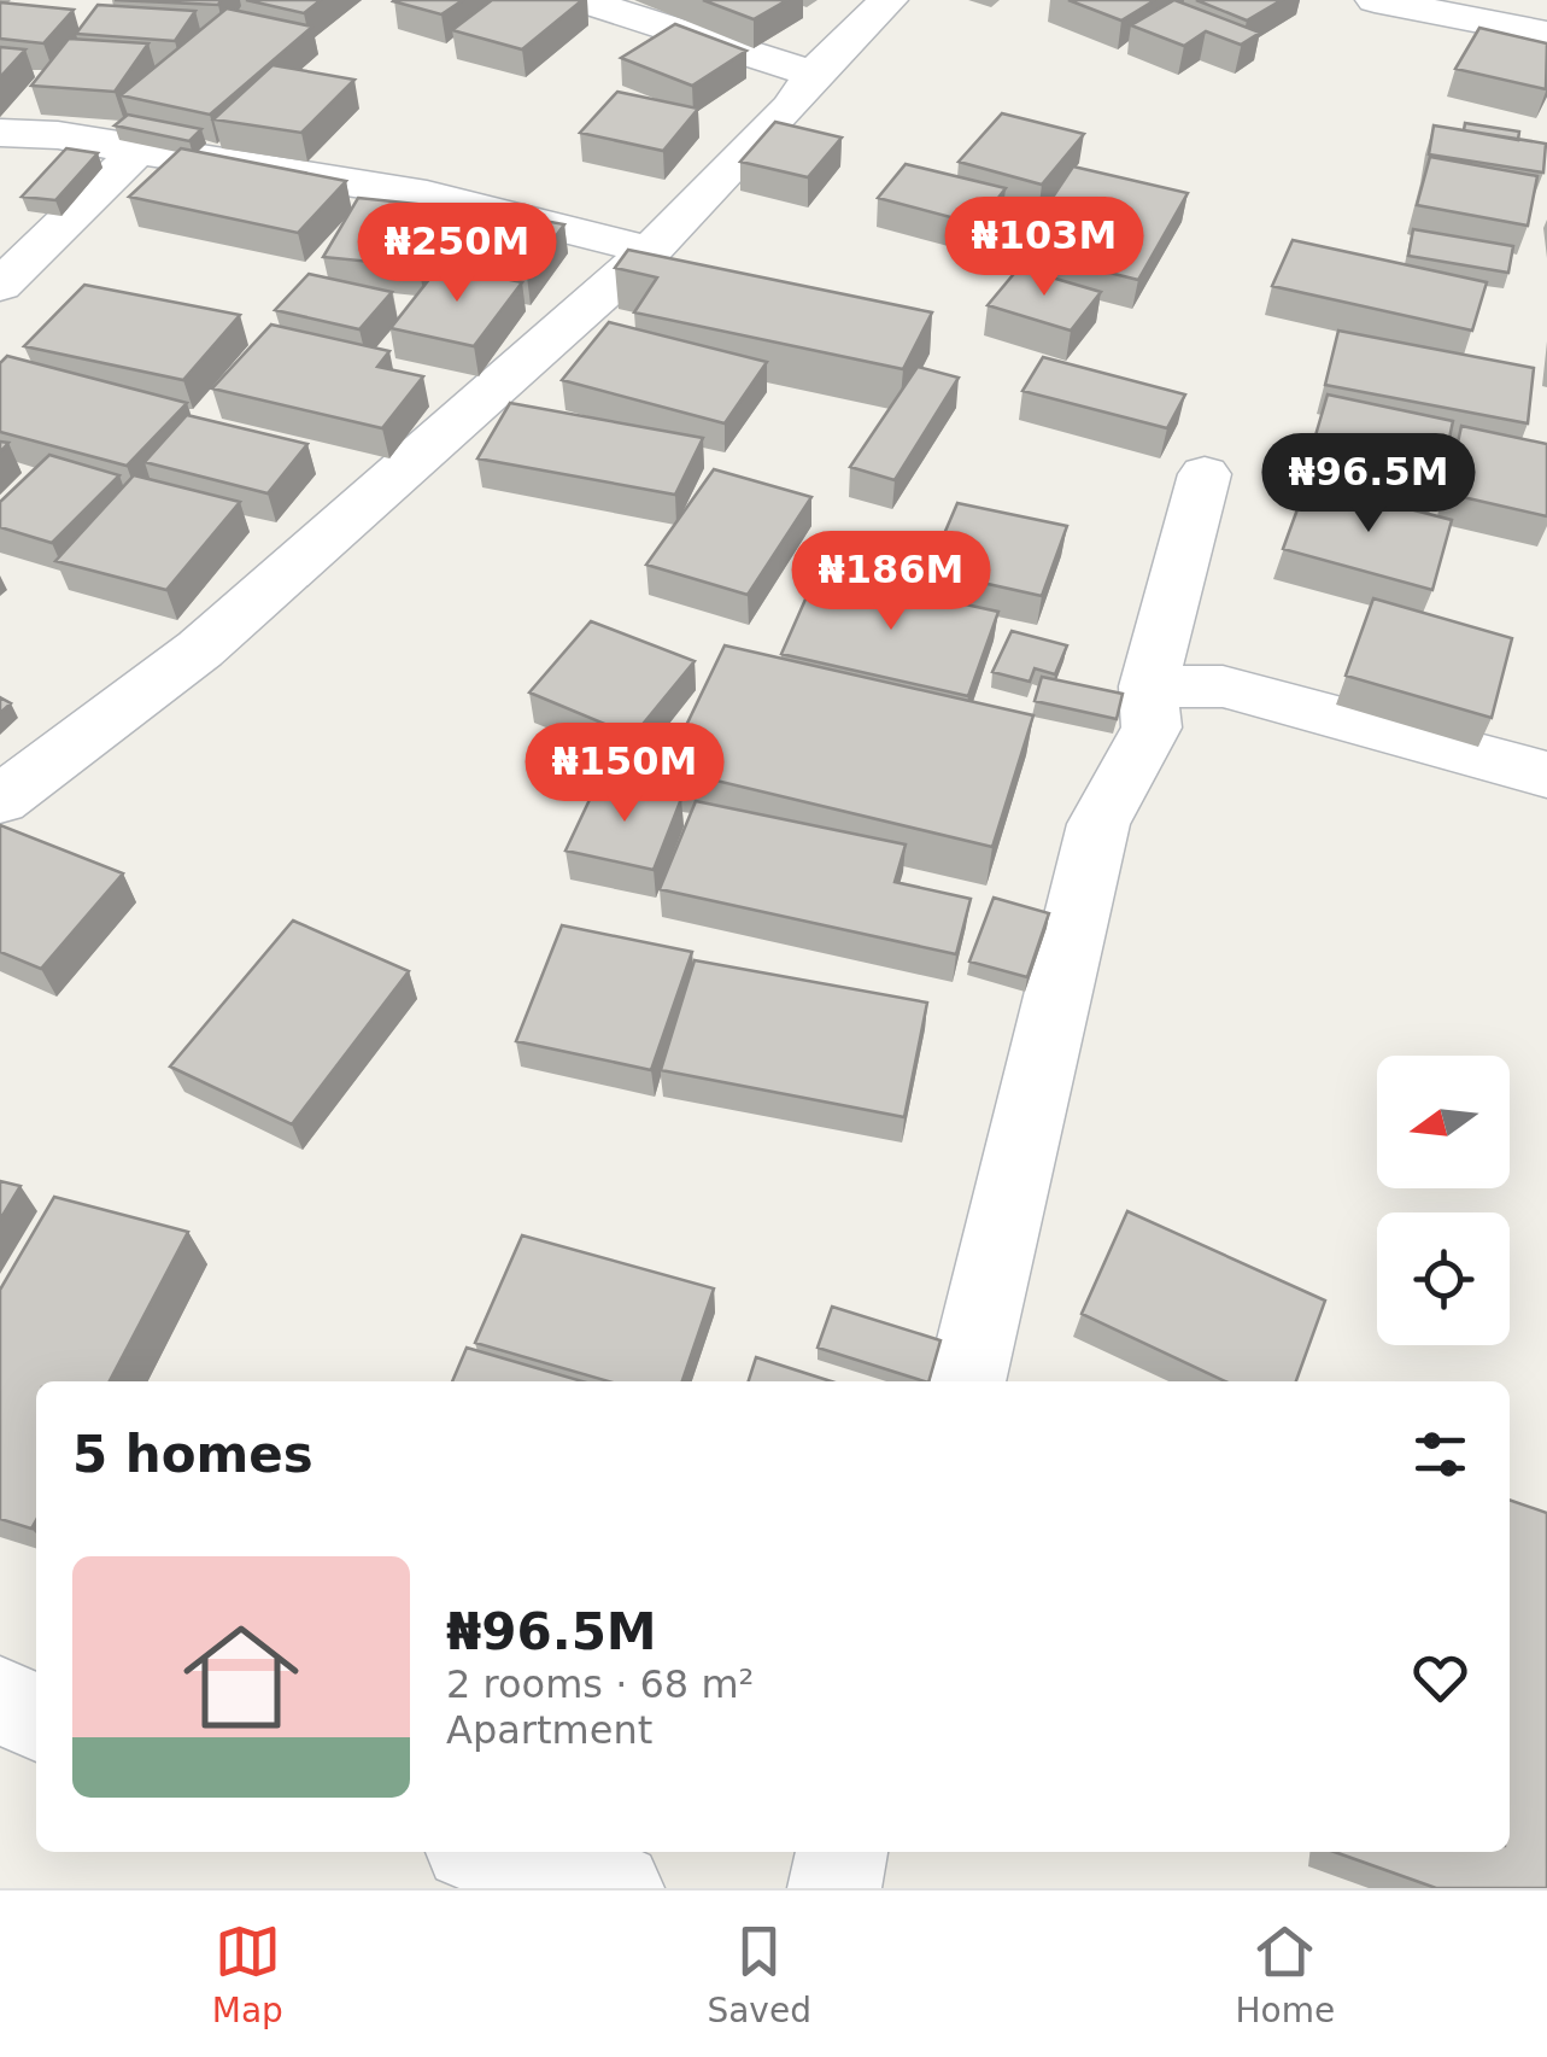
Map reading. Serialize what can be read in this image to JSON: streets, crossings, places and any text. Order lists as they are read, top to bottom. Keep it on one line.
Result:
{"north":"left","page":{"price":["₦103M","₦250M","₦96.5M","₦186M","₦150M"],"heading":"5 homes","list":[{"name":"₦96.5M","note":"2 rooms · 68 m² · Apartment"}],"tabs":["Map","Saved","Home"]}}
